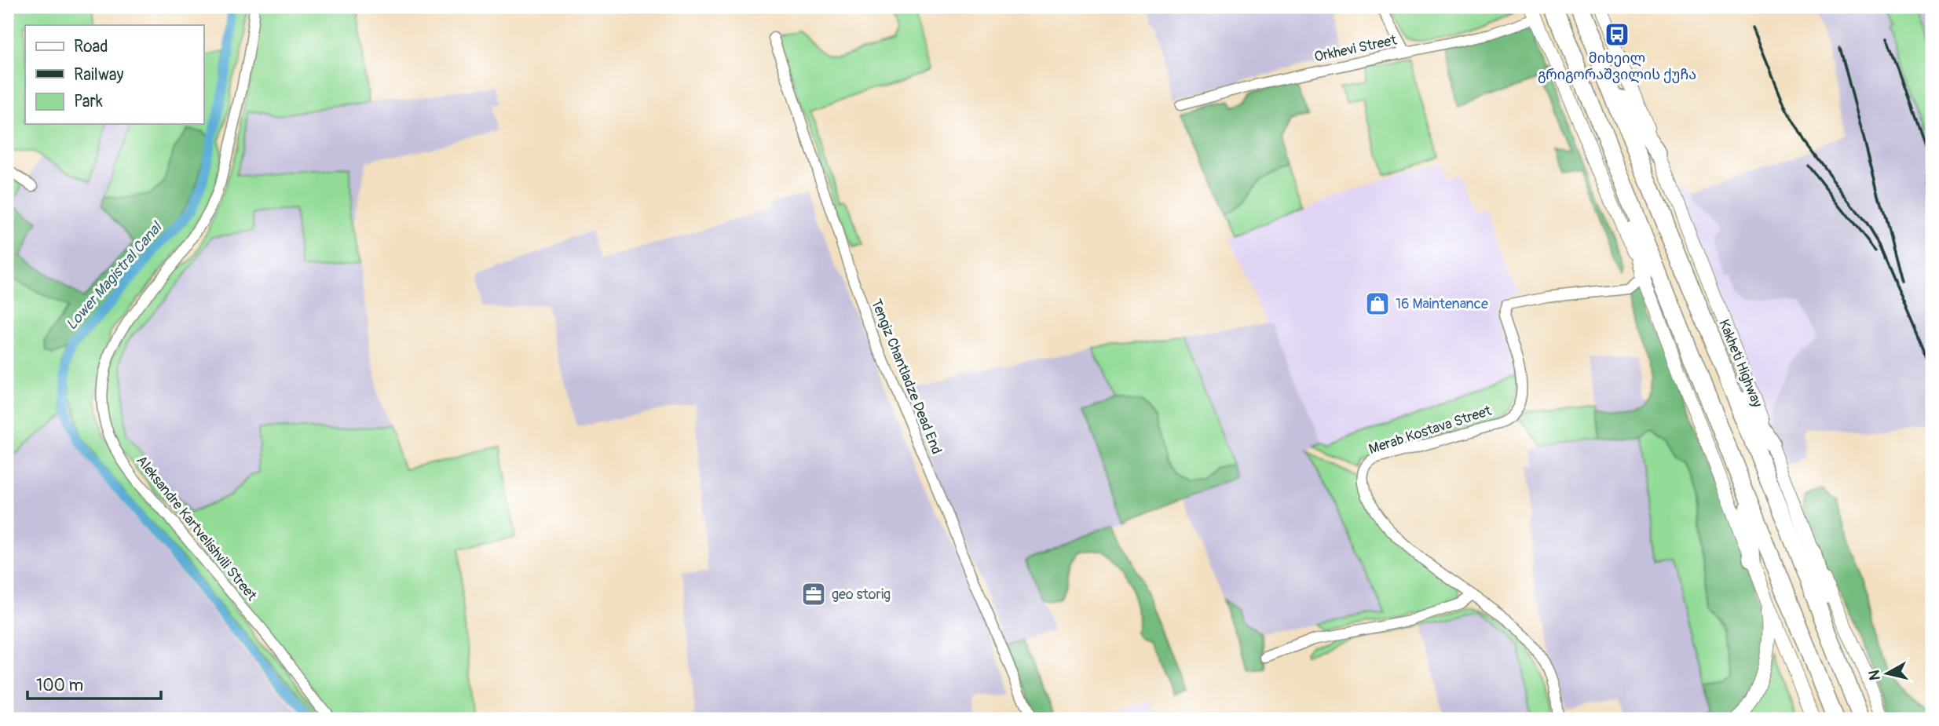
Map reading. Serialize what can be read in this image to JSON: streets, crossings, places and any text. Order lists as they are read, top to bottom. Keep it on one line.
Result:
{"streets":{"highway":["Kakheti Highway"],"street":["Orkhevi Street","Tengiz Chantladze Dead End","Merab Kostava Street","Aleksandre Kartvelishvili Street"]},"water":["Lower Magistral Canal"],"places":{"bus stop":["მიხეილ გრიგორაშვილის ქუჩა"],"shop":["16 Maintenance"],"office":["geo storig"]},"legend":["Road","Railway","Park"],"scale_bar":"100 m","north":"left"}
